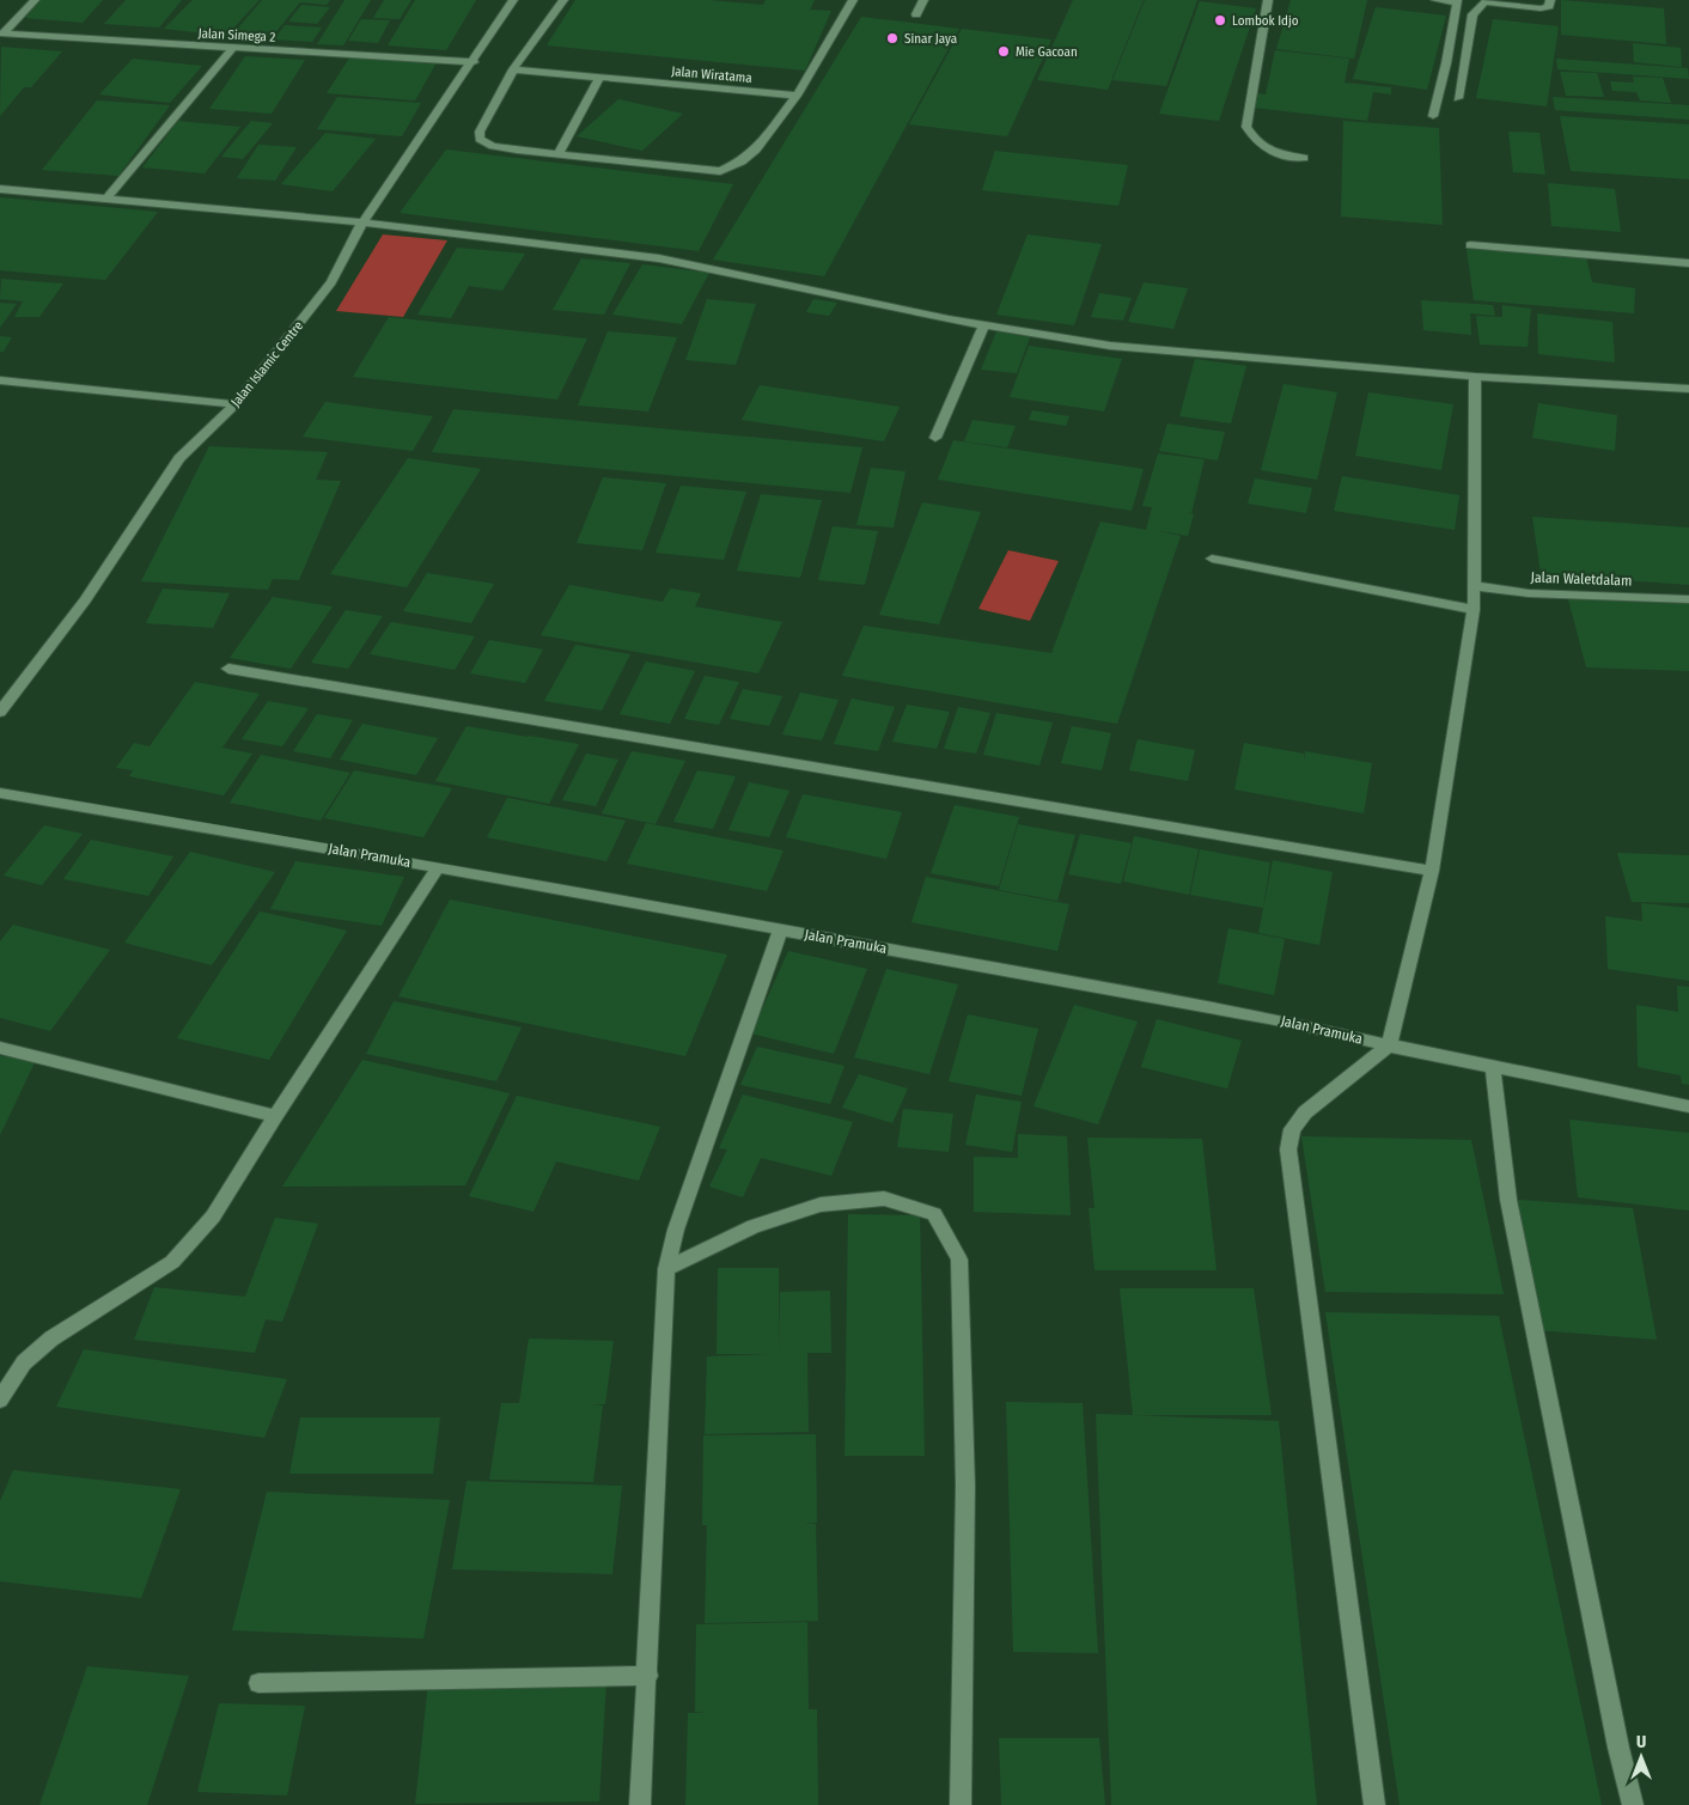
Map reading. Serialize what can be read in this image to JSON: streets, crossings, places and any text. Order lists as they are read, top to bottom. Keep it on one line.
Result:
{"streets":{"street":["Jalan Simega 2","Jalan Wiratama","Jalan Islamic Centre","Jalan Waletdalam","Jalan Pramuka"]},"crossings":[["Jalan Simega 2","Jalan Islamic Centre"]],"places":["Lombok Idjo","Sinar Jaya","Mie Gacoan"],"north":"top"}
